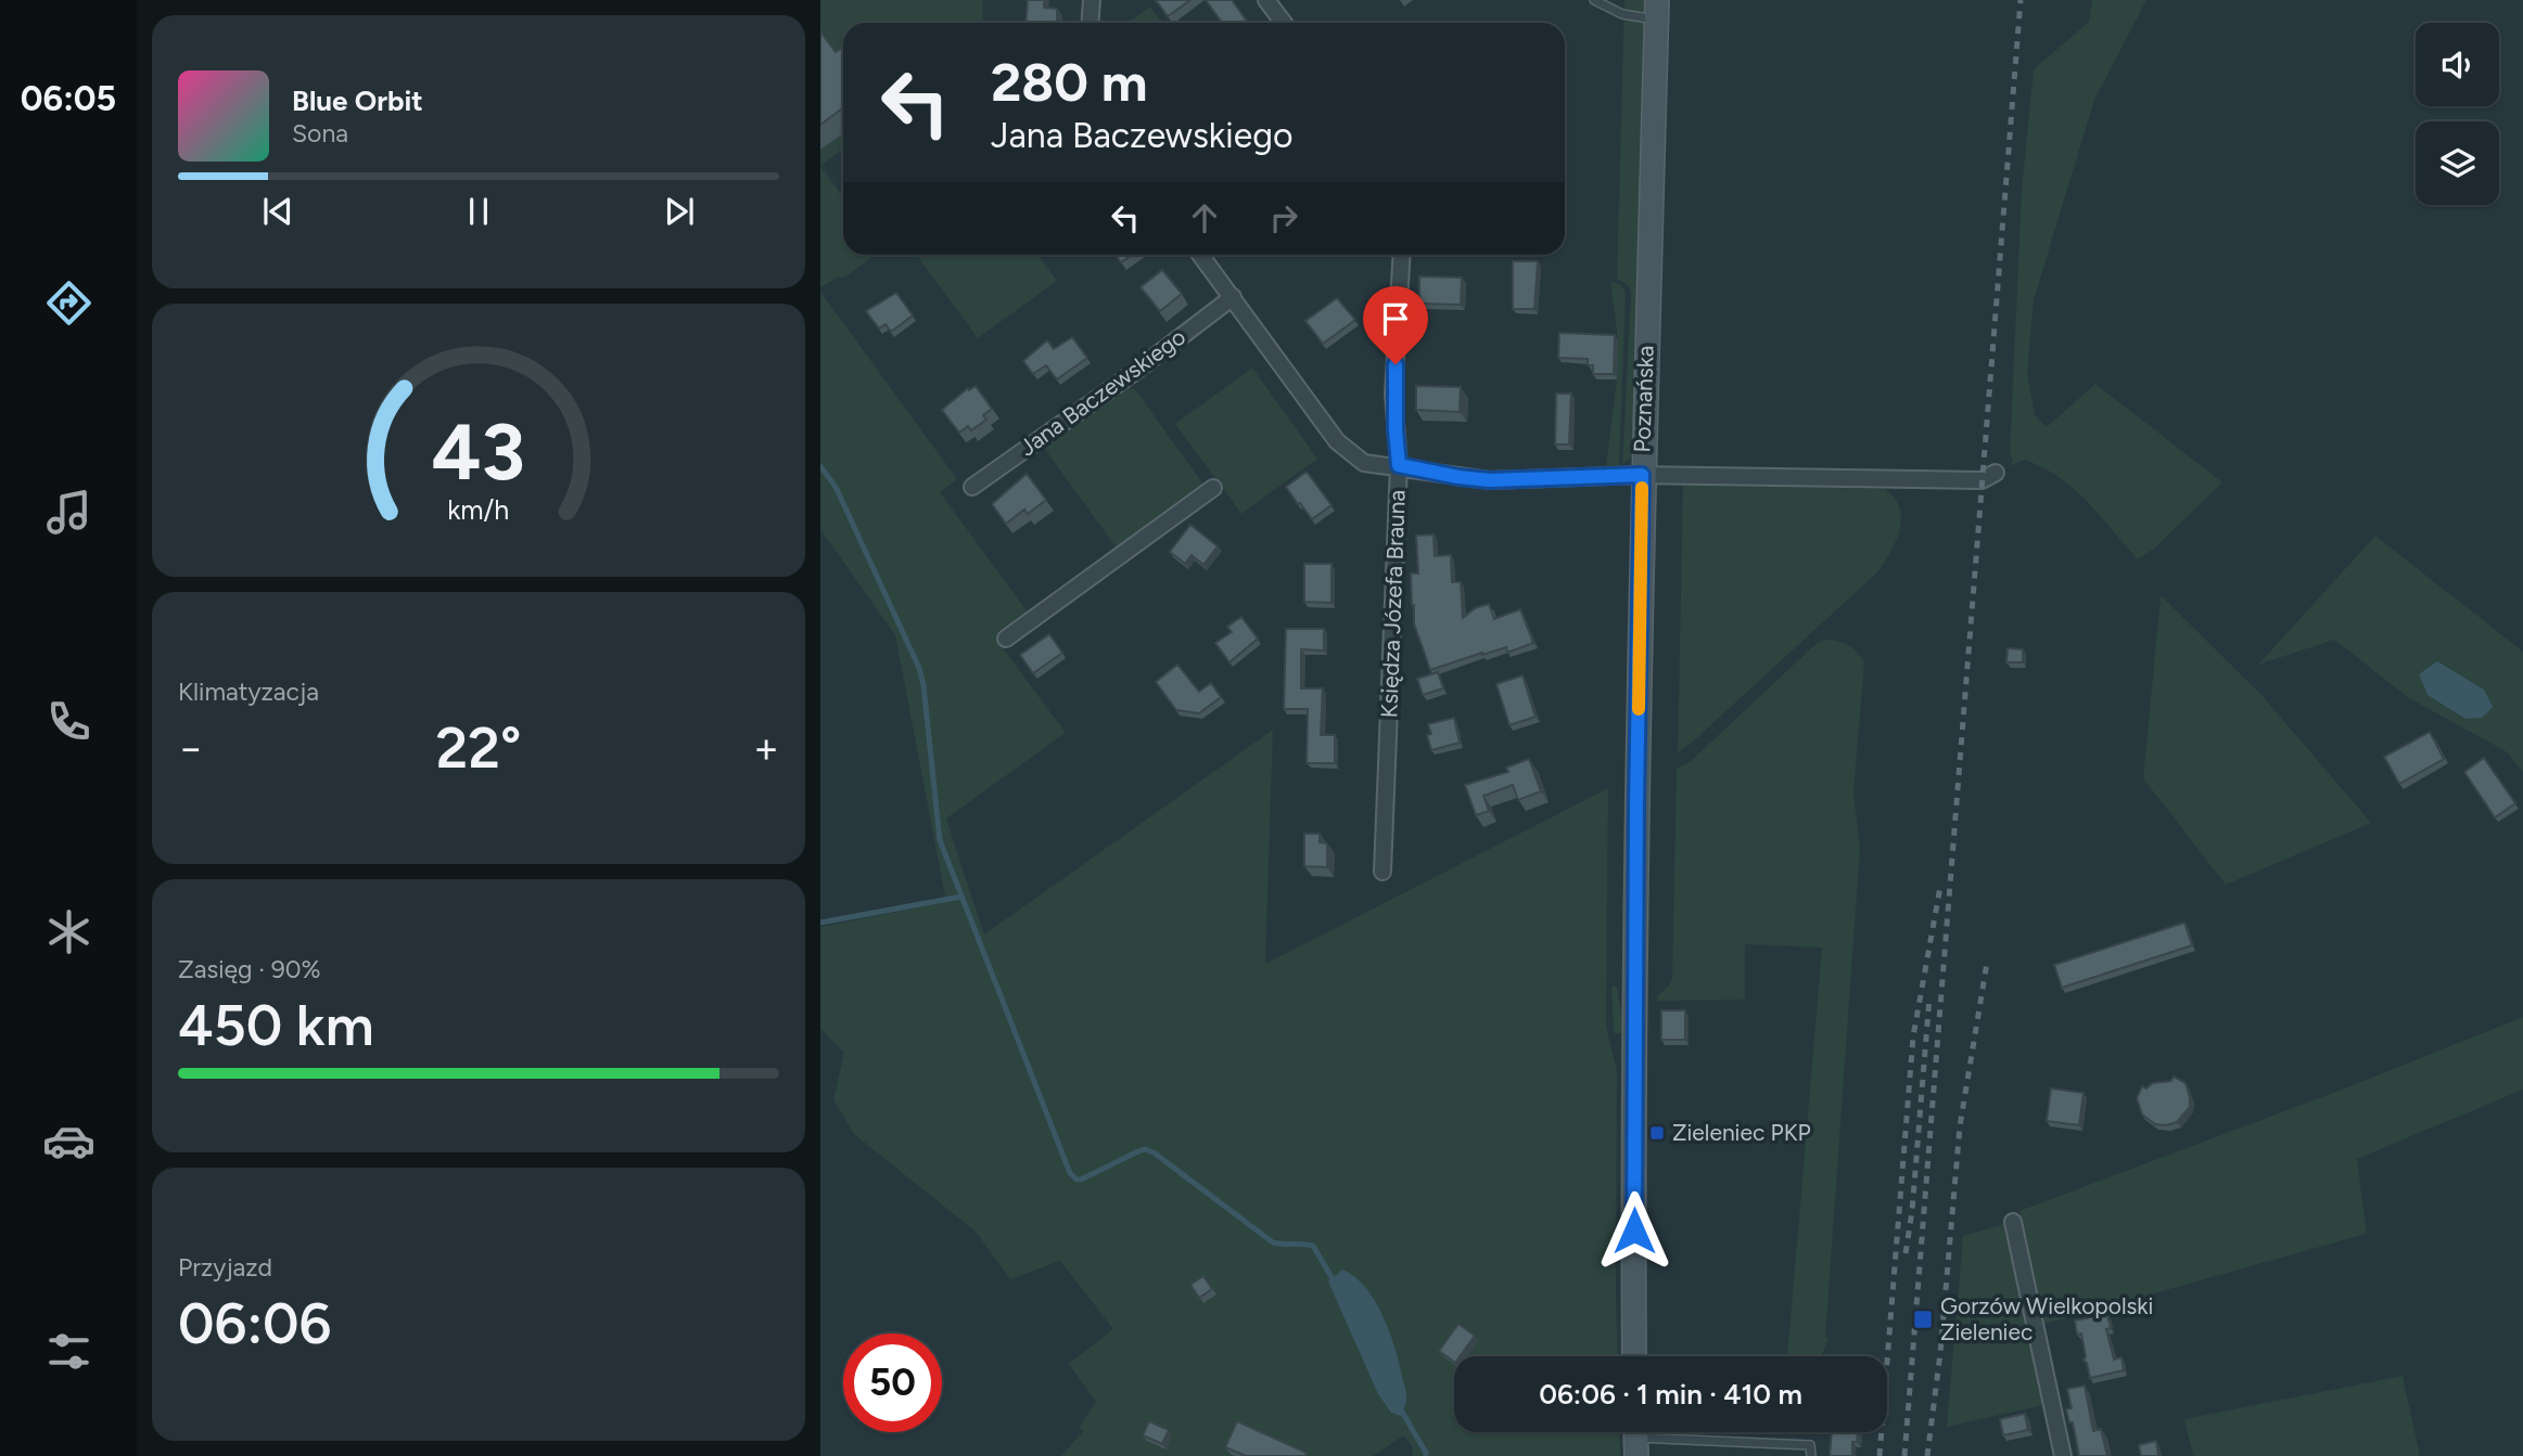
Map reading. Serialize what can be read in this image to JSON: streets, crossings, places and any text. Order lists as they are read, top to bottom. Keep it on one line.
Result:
{"streets":{"main road":["Poznańska"],"street":["Jana Baczewskiego","Księdza Józefa Brauna"]},"places":{"transit":["Zieleniec PKP","Gorzów Wielkopolski Zieleniec"]},"page":{"tabs":"06:05","turn":["280 m","Jana Baczewskiego"],"song":["Blue Orbit","Sona"],"tile":["Klimatyzacja",["Zasięg · 90%","450 km"],["Przyjazd","06:06"]],"heat":["−","22°","+"],"limit":"50","trip":"06:06 · 1 min · 410 m","gauge":["43","km/h"]}}
